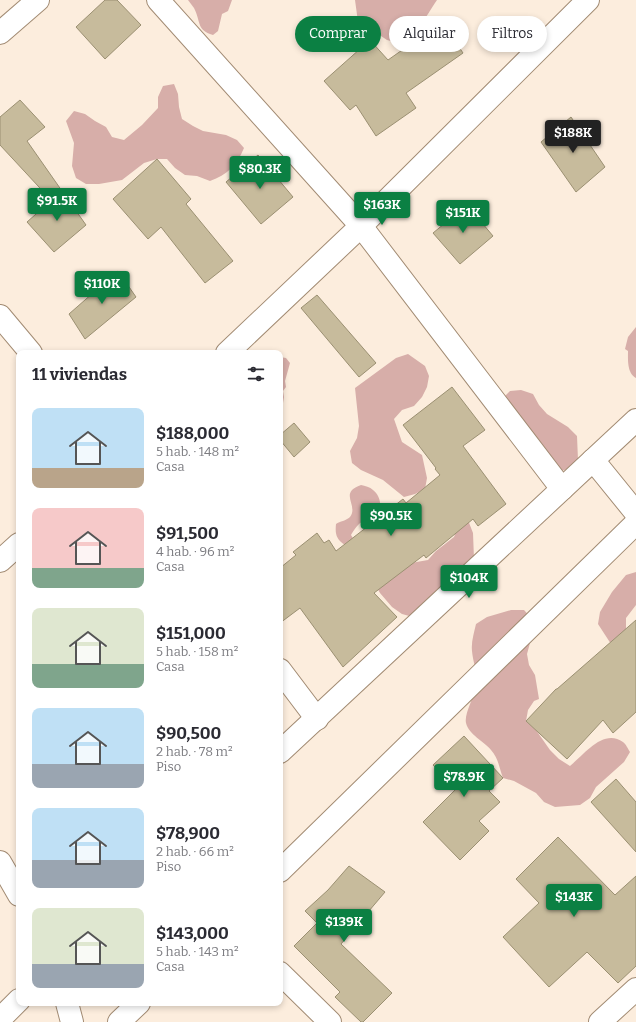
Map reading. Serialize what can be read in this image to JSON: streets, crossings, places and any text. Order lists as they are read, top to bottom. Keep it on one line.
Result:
{"page":{"chip":["Comprar","Alquilar","Filtros"],"price":["$188K","$80.3K","$91.5K","$163K","$151K","$110K","$90.5K","$104K","$78.9K","$143K","$139K"],"heading":"11 viviendas","list":[{"name":"$188,000","note":"5 hab. · 148 m² · Casa"},{"name":"$91,500","note":"4 hab. · 96 m² · Casa"},{"name":"$151,000","note":"5 hab. · 158 m² · Casa"},{"name":"$90,500","note":"2 hab. · 78 m² · Piso"},{"name":"$78,900","note":"2 hab. · 66 m² · Piso"},{"name":"$143,000","note":"5 hab. · 143 m² · Casa"}]}}
